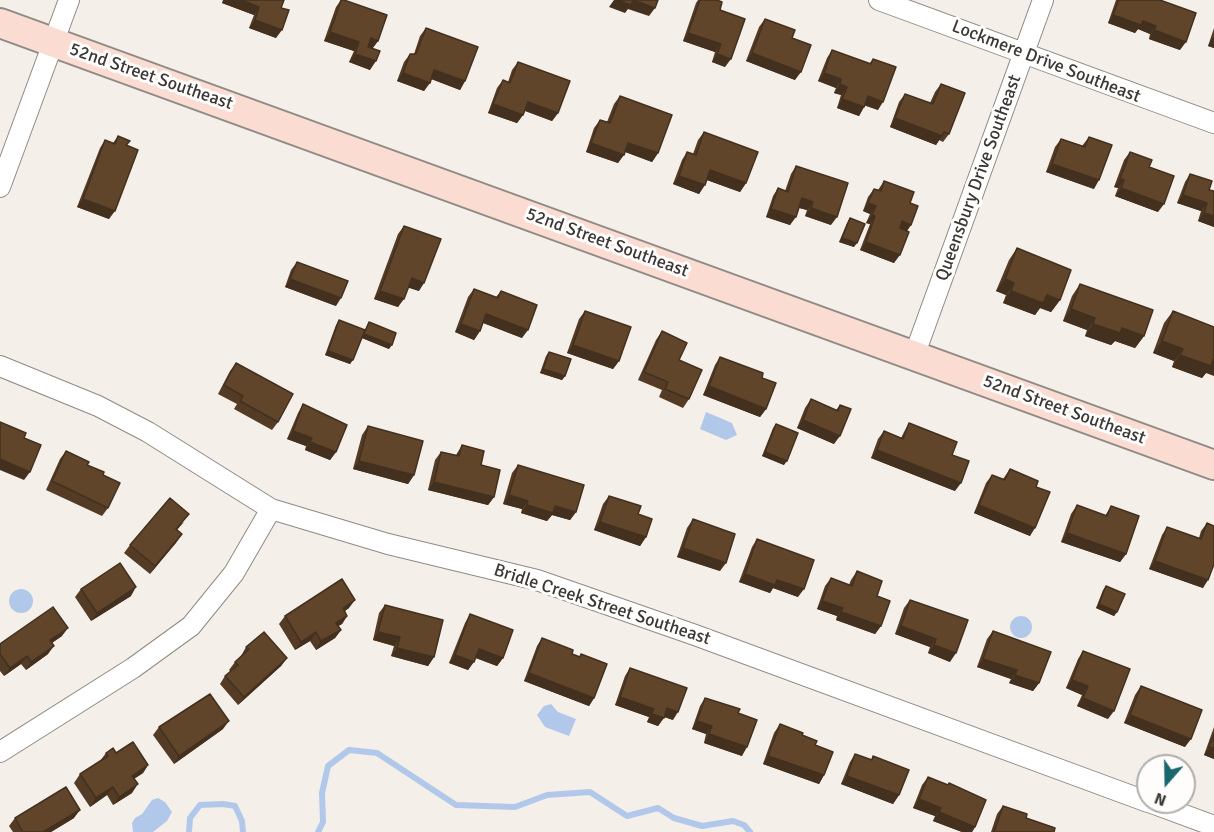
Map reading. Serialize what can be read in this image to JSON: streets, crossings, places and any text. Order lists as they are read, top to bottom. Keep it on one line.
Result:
{"streets":{"main road":["52nd Street Southeast"],"street":["Lockmere Drive Southeast","Queensbury Drive Southeast","Bridle Creek Street Southeast"]},"crossings":[["Lockmere Drive Southeast","Queensbury Drive Southeast"],["52nd Street Southeast","Queensbury Drive Southeast"]],"north":"bottom"}
